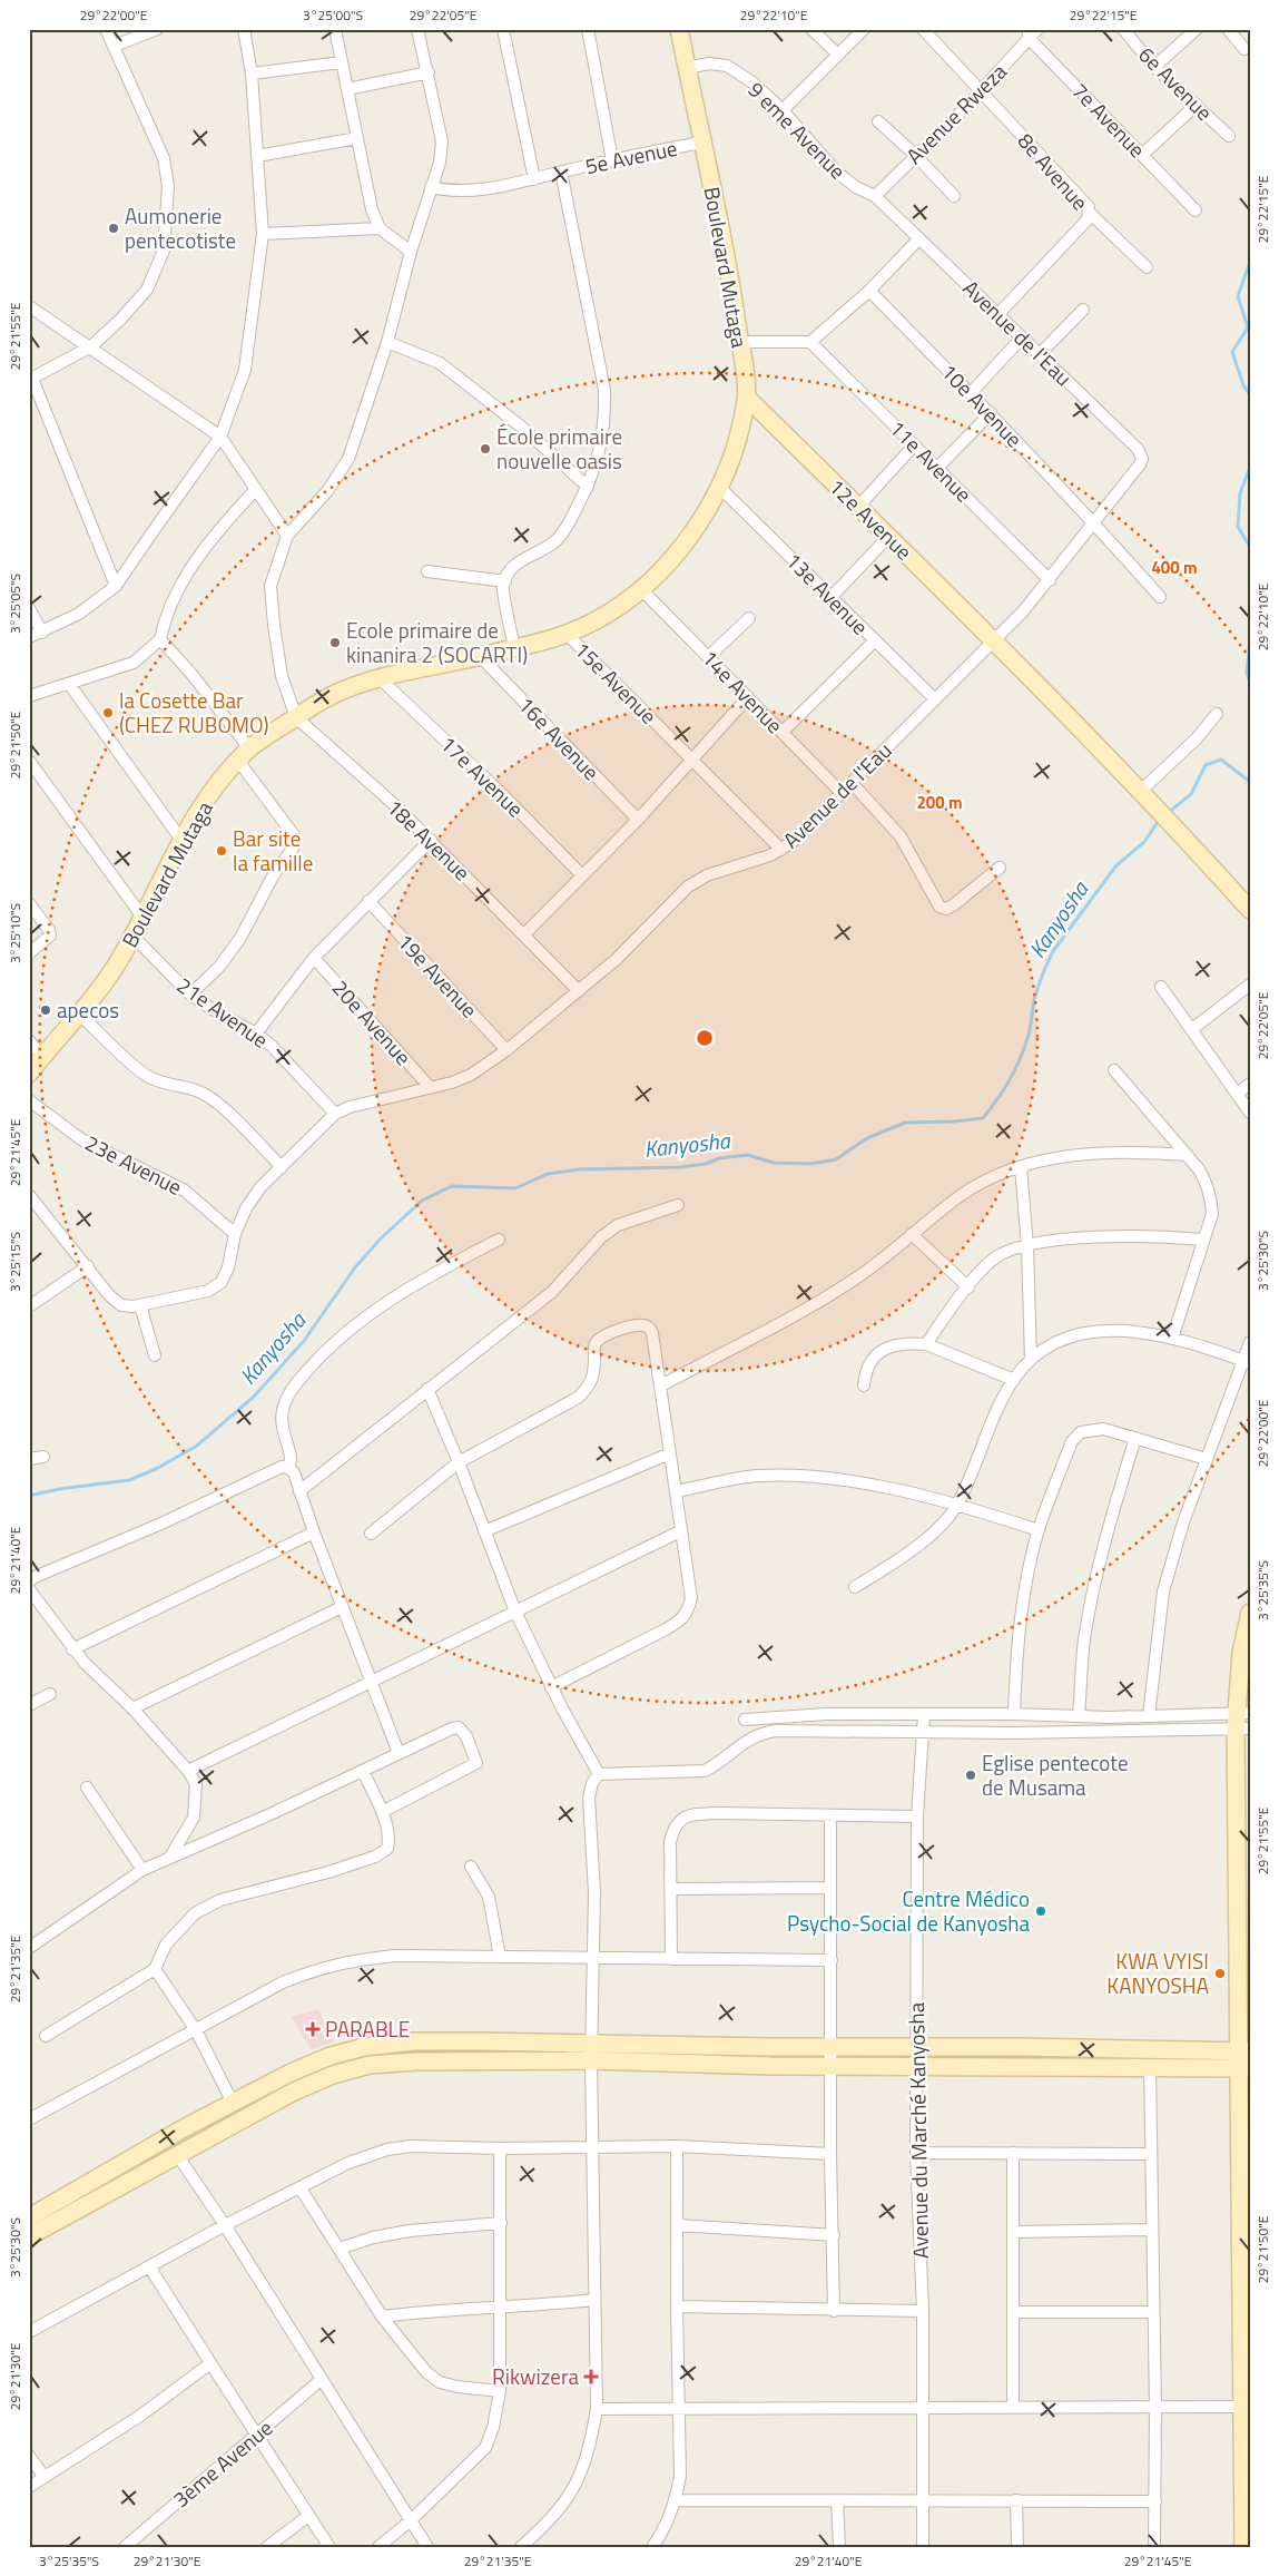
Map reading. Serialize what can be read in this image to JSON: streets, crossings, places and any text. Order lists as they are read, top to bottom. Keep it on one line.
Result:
{"streets":{"street":["6e Avenue","Avenue Rweza","7e Avenue","9 eme Avenue","5e Avenue","8e Avenue","Boulevard Mutaga","Avenue de l'Eau","10e Avenue","11e Avenue","12e Avenue","13e Avenue","15e Avenue","14e Avenue","16e Avenue","17e Avenue","18e Avenue","19e Avenue","21e Avenue","20e Avenue","23e Avenue","Avenue du Marché Kanyosha","3ème Avenue"]},"crossings":[["Avenue Rweza","7e Avenue"],["Avenue Rweza","9 eme Avenue"],["Avenue Rweza","8e Avenue"],["Avenue Rweza","Avenue de l'Eau"],["9 eme Avenue","Boulevard Mutaga"],["9 eme Avenue","Avenue de l'Eau"],["5e Avenue","Boulevard Mutaga"],["8e Avenue","Avenue de l'Eau"],["Boulevard Mutaga","12e Avenue"],["Boulevard Mutaga","13e Avenue"],["Boulevard Mutaga","15e Avenue"],["Boulevard Mutaga","14e Avenue"],["Boulevard Mutaga","16e Avenue"],["Boulevard Mutaga","17e Avenue"],["Boulevard Mutaga","18e Avenue"],["Boulevard Mutaga","21e Avenue"],["Avenue de l'Eau","10e Avenue"],["Avenue de l'Eau","11e Avenue"],["Avenue de l'Eau","12e Avenue"],["Avenue de l'Eau","13e Avenue"],["Avenue de l'Eau","15e Avenue"],["Avenue de l'Eau","14e Avenue"],["Avenue de l'Eau","18e Avenue"],["Avenue de l'Eau","19e Avenue"],["Avenue de l'Eau","21e Avenue"],["Avenue de l'Eau","20e Avenue"],["Avenue de l'Eau","23e Avenue"]],"water":["Kanyosha"],"places":{"other":["Aumonerie pentecotiste","École primaire nouvelle oasis","Ecole primaire de kinanira 2 (SOCARTI)","la Cosette Bar (CHEZ RUBOMO)","Bar site la famille","apecos","Eglise pentecote de Musama","Centre Médico Psycho-Social de Kanyosha","KWA VYISI KANYOSHA"],"health":["PARABLE","Rikwizera"]},"coordinates":["29°22'00\"E","3°25'00\"S","29°22'05\"E","29°22'10\"E","29°22'15\"E","29°21'55\"E","3°25'05\"S","29°21'50\"E","3°25'10\"S","29°21'45\"E","3°25'30\"S","3°25'15\"S","29°21'40\"E","3°25'35\"S","29°21'35\"E","29°21'30\"E"],"rings":["400 m","200 m"]}
